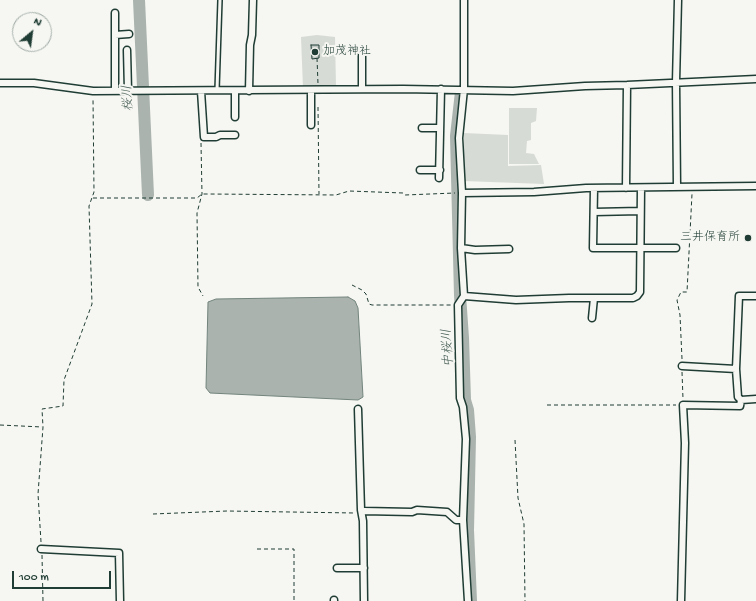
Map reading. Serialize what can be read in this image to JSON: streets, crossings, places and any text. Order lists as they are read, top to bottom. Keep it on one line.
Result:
{"water":["桜川","中桜川"],"places":["加茂神社","三井保育所"],"scale_bar":"100 m","north":"top right"}
